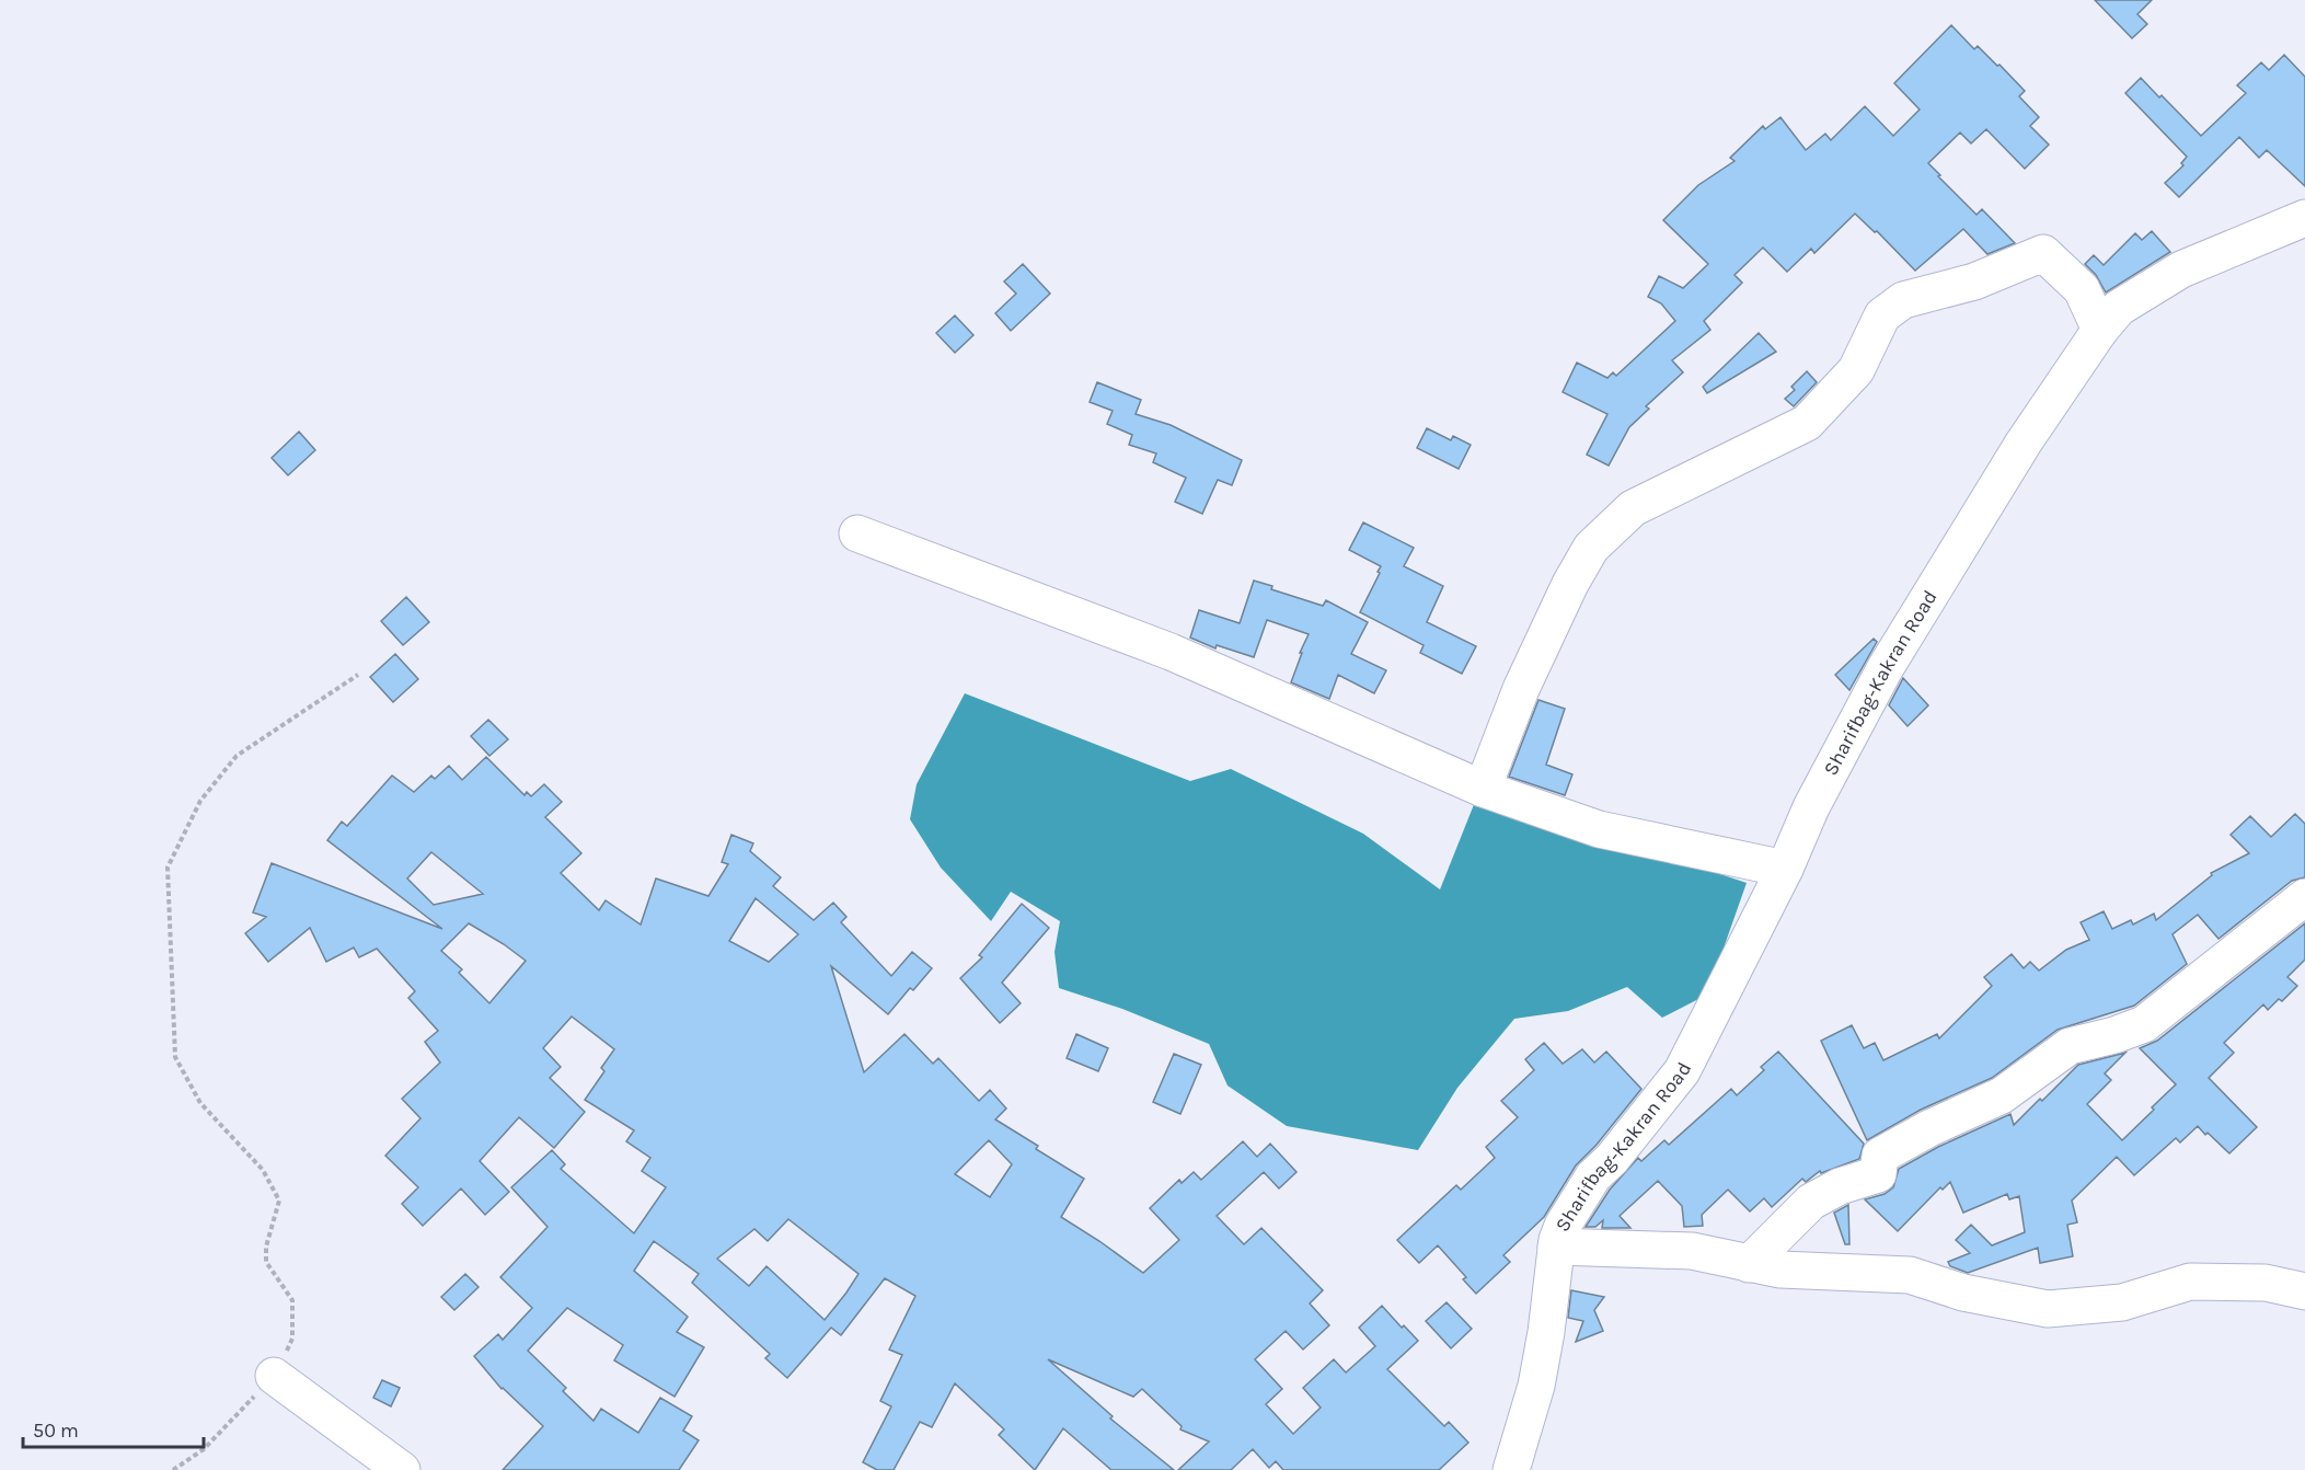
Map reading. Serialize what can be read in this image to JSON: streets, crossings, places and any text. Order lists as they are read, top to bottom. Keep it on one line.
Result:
{"streets":{"street":["Sharifbag-Kakran Road"]},"scale_bar":"50 m"}
